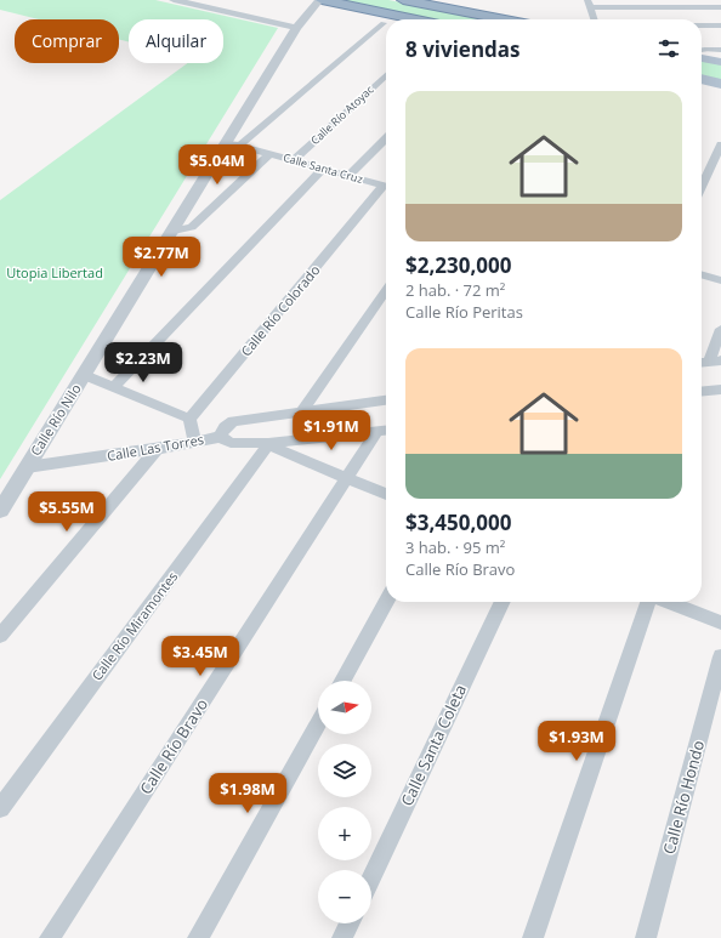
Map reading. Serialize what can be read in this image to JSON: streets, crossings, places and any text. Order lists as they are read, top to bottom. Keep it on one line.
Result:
{"streets":{"street":["Calle Río Atoyac","Calle Santa Cruz","Calle Río Colorado","Calle Río Nilo","Calle Las Torres","Calle Río Miramontes","Calle Santa Coleta","Calle Río Bravo","Calle Río Hondo"]},"crossings":[["Calle Río Atoyac","Calle Santa Cruz"],["Calle Santa Cruz","Calle Río Nilo"],["Calle Río Nilo","Calle Las Torres"]],"parks":["Utopia Libertad"],"north":"right","page":{"chip":["Comprar","Alquilar"],"heading":"8 viviendas","list":[{"name":"$2,230,000","note":"2 hab. · 72 m² · Calle Río Peritas"},{"name":"$3,450,000","note":"3 hab. · 95 m² · Calle Río Bravo"}],"price":["$5.04M","$2.77M","$2.23M","$1.91M","$5.55M","$3.45M","$1.93M","$1.98M"],"map_buttons":["+","−"]}}
